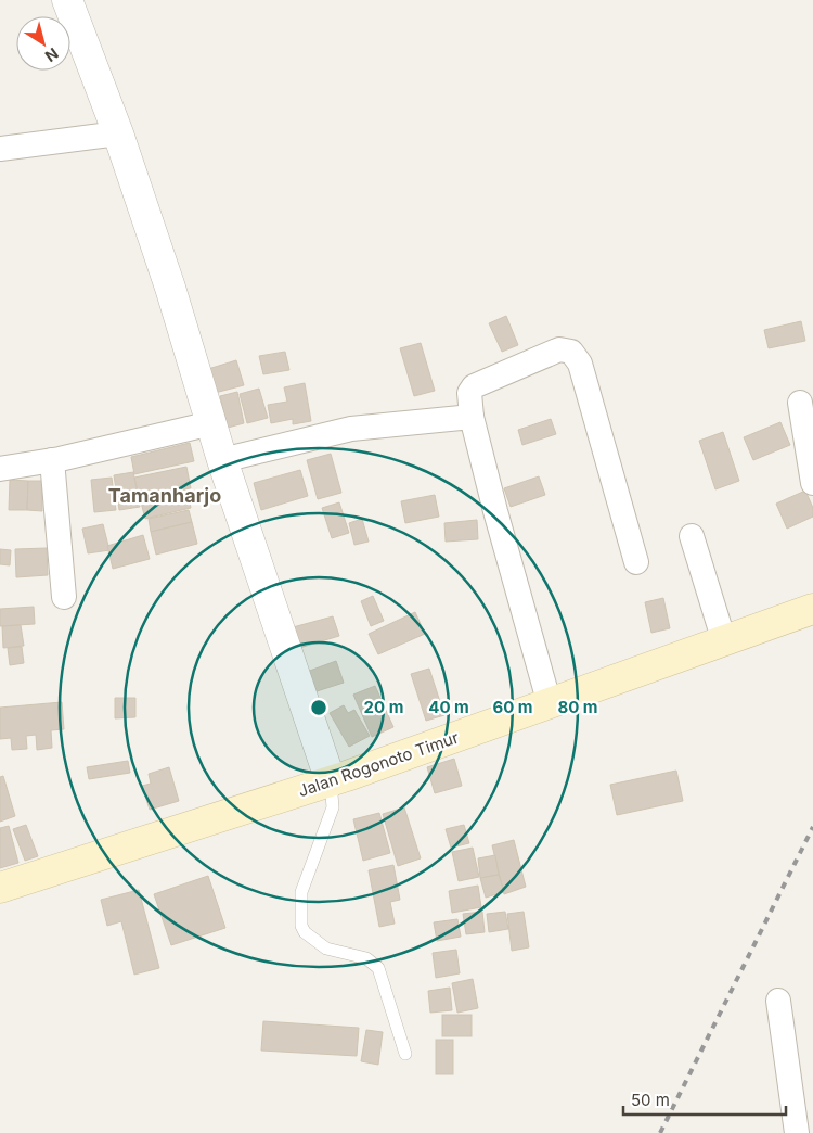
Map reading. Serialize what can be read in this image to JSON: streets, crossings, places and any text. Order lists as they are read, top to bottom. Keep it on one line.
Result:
{"streets":{"main road":["Jalan Rogonoto Timur"]},"districts":["Tamanharjo"],"scale_bar":"50 m","north":"bottom right","rings":["20 m","40 m","60 m","80 m"]}
